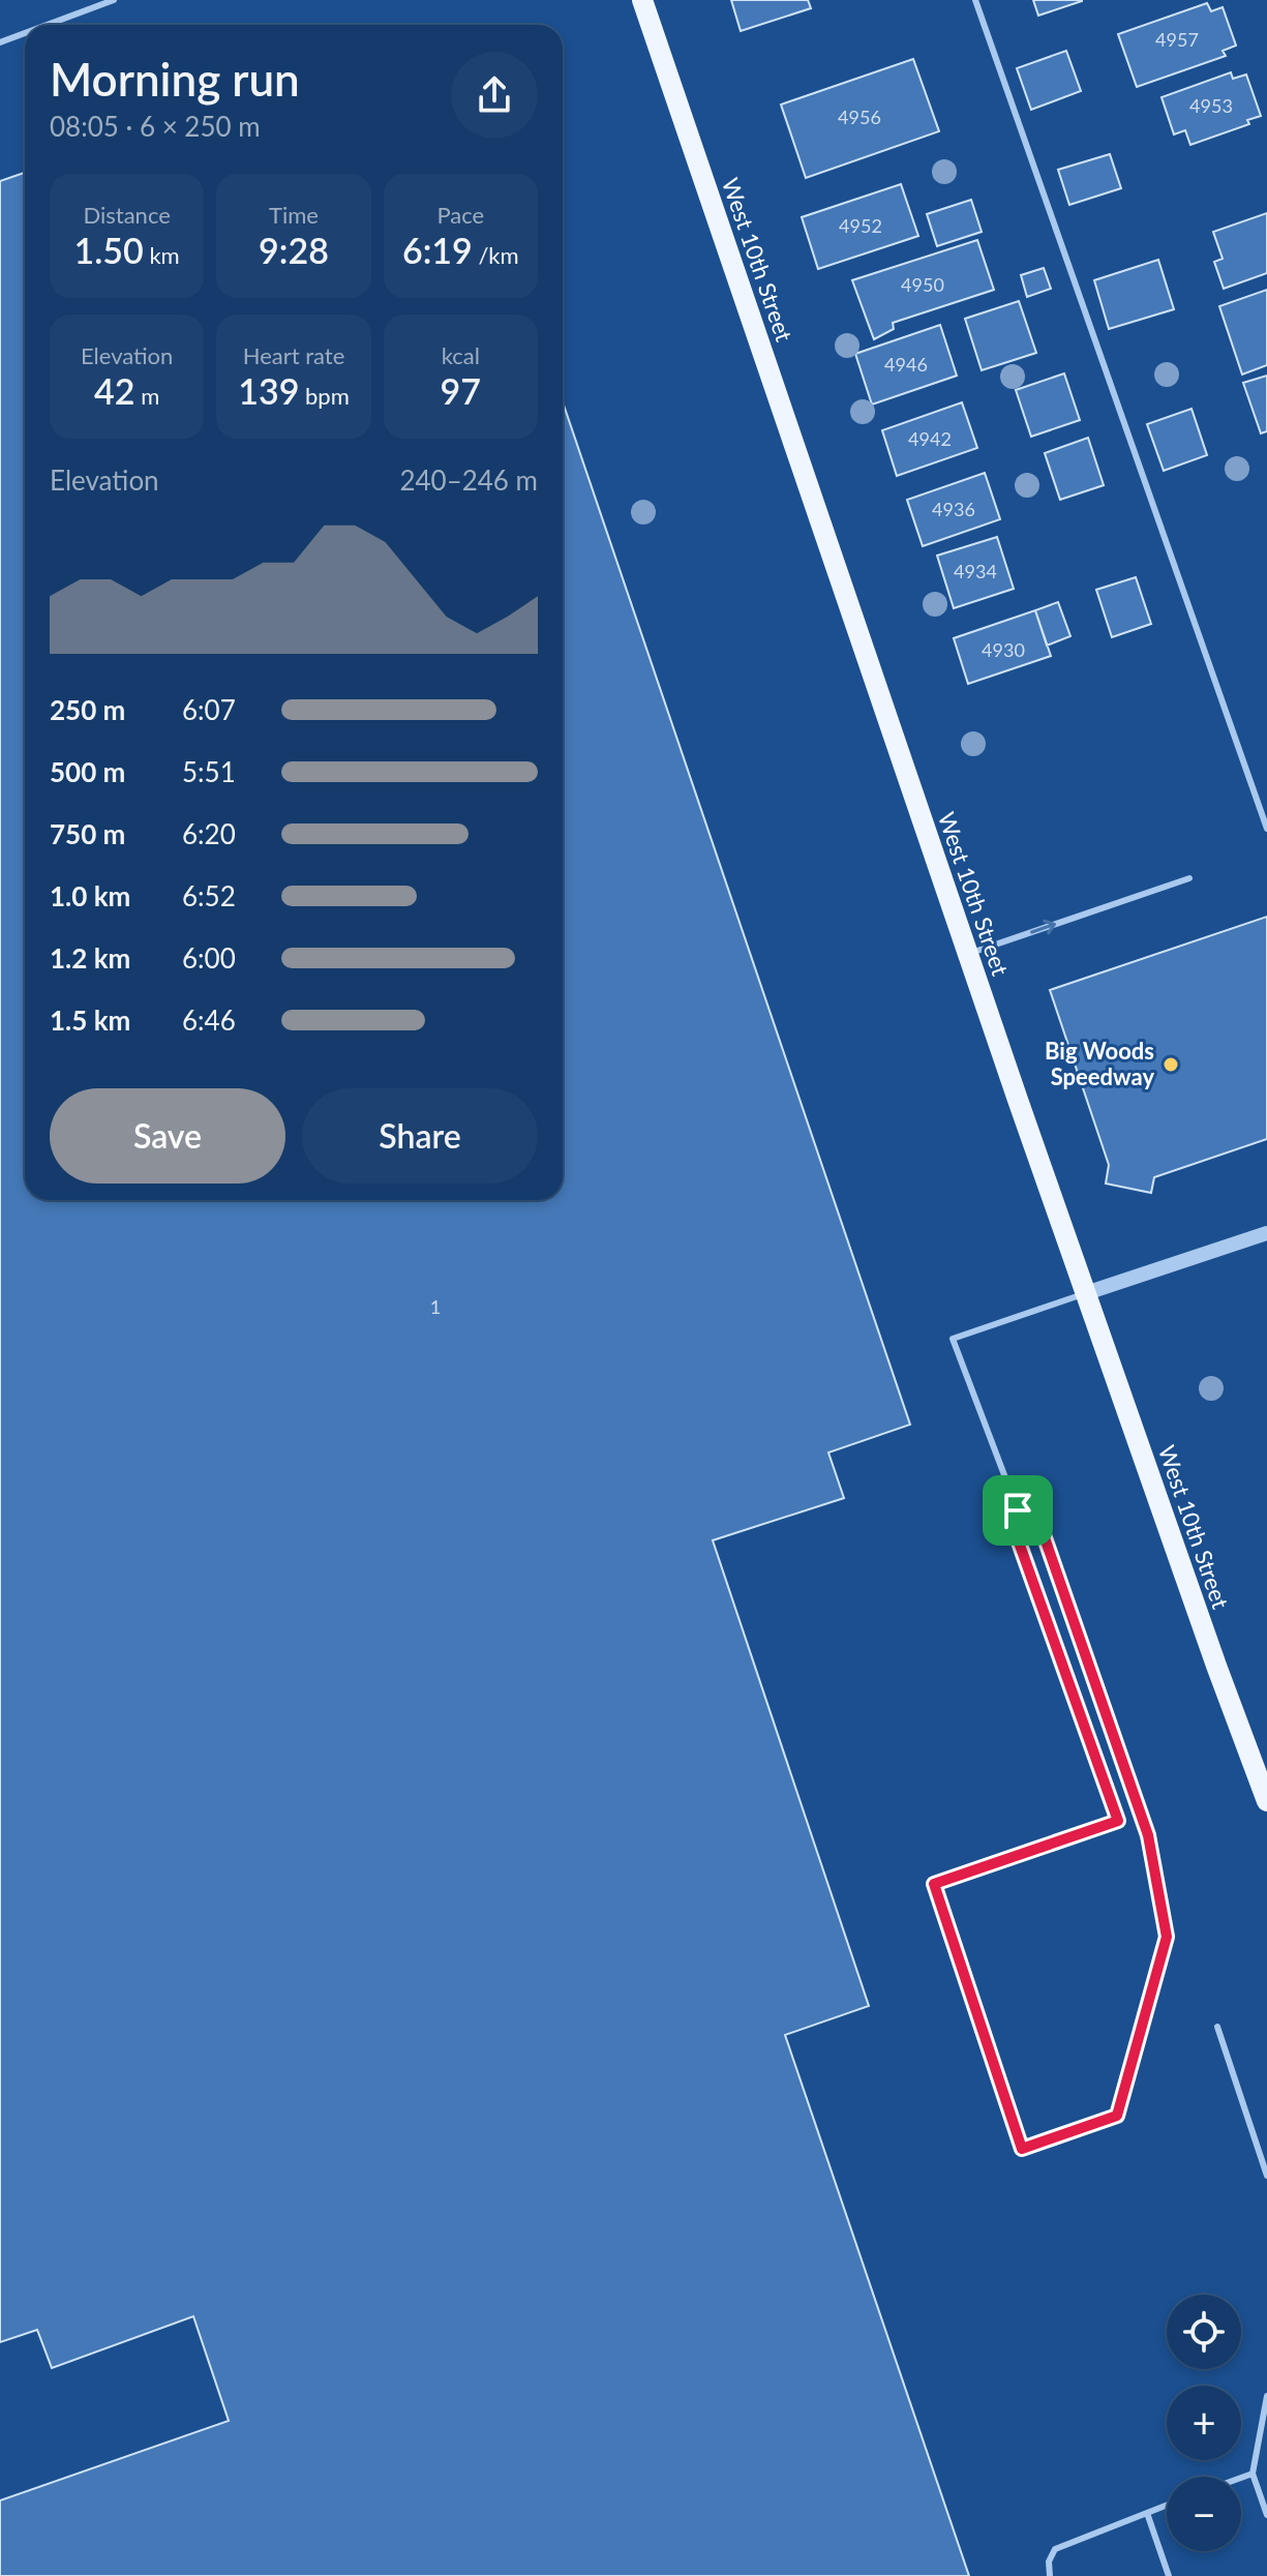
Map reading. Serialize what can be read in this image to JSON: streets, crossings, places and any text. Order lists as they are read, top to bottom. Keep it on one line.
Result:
{"streets":{"main road":["West 10th Street"]},"places":["Big Woods Speedway"],"house_numbers":["4957","4953","4956","4952","4950","4946","4942","4936","4934","4930","1"],"page":{"heading":["Morning run","08:05 · 6 × 250 m"],"stats":[["Distance","1.50 km"],["Time","9:28"],["Pace","6:19 /km"],["Elevation","42 m"],["Heart rate","139 bpm"],["kcal","97"]],"chart":["Elevation","240–246 m"],"list":[{"name":"250 m","note":"6:07"},{"name":"500 m","note":"5:51"},{"name":"750 m","note":"6:20"},{"name":"1.0 km","note":"6:52"},{"name":"1.2 km","note":"6:00"},{"name":"1.5 km","note":"6:46"}],"buttons":["Save","Share"],"map_buttons":["+","−"]}}
